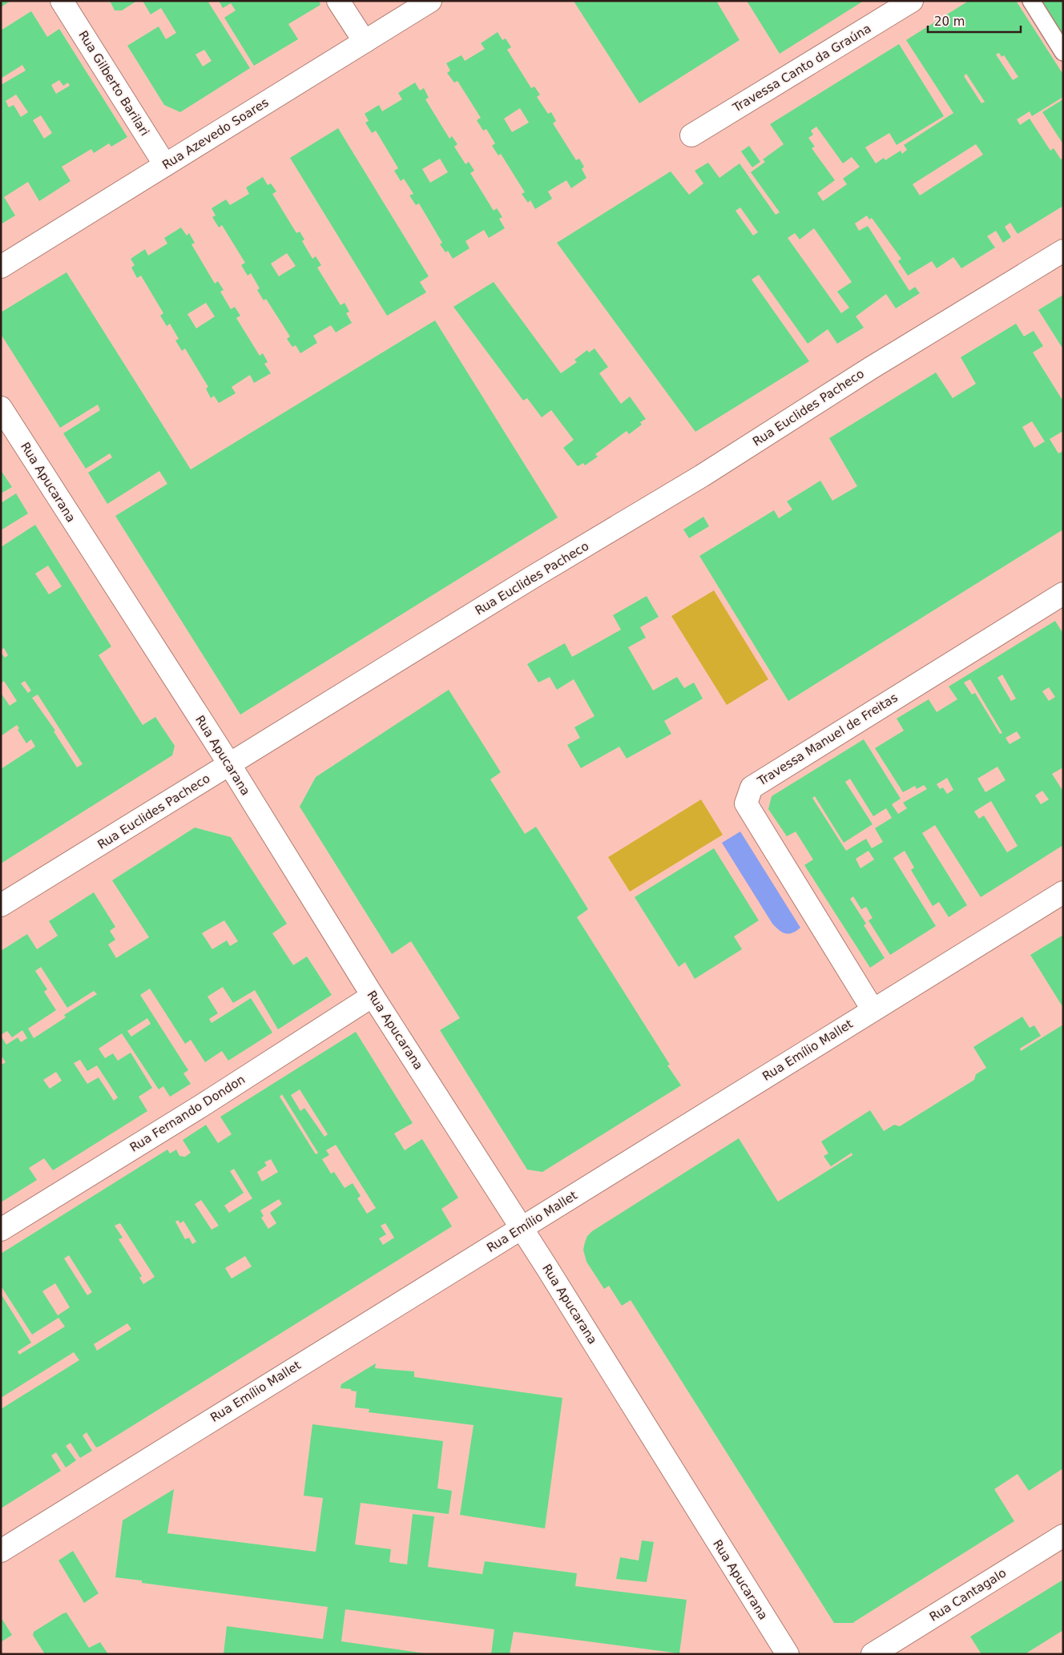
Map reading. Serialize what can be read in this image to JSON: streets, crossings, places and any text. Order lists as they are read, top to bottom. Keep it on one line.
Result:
{"streets":{"street":["Travessa Canto da Graúna","Rua Gilberto Barilari","Rua Azevedo Soares","Rua Euclides Pacheco","Rua Apucarana","Travessa Manuel de Freitas","Rua Emílio Mallet","Rua Fernando Dondon","Rua Cantagalo"]},"crossings":[["Rua Gilberto Barilari","Rua Azevedo Soares"],["Rua Euclides Pacheco","Rua Apucarana"],["Rua Apucarana","Rua Emílio Mallet"],["Rua Apucarana","Rua Fernando Dondon"],["Travessa Manuel de Freitas","Rua Emílio Mallet"]],"scale_bar":"20 m"}
